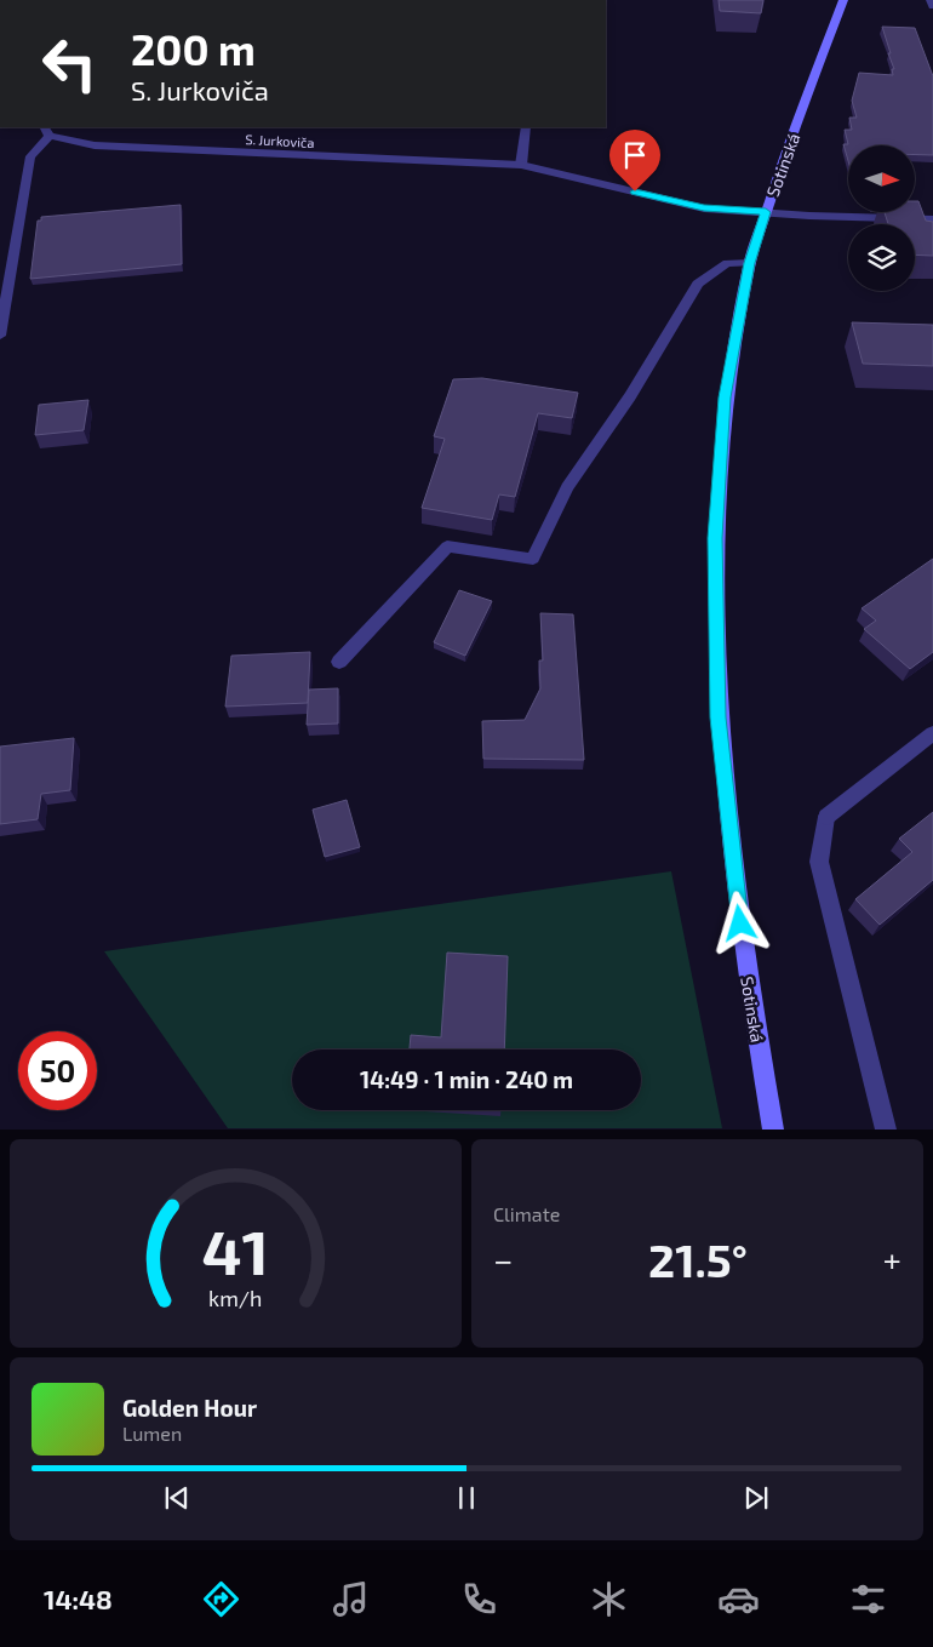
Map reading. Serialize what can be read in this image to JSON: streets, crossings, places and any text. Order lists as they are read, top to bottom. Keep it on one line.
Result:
{"streets":{"main road":["Sotinská"],"street":["S. Jurkoviča"]},"crossings":[["S. Jurkoviča","Sotinská"]],"north":"right","page":{"turn":["200 m","S. Jurkoviča"],"limit":"50","trip":"14:49 · 1 min · 240 m","tile":"Climate","heat":["−","21.5°","+"],"song":["Golden Hour","Lumen"],"tabs":"14:48","gauge":["41","km/h"]}}
